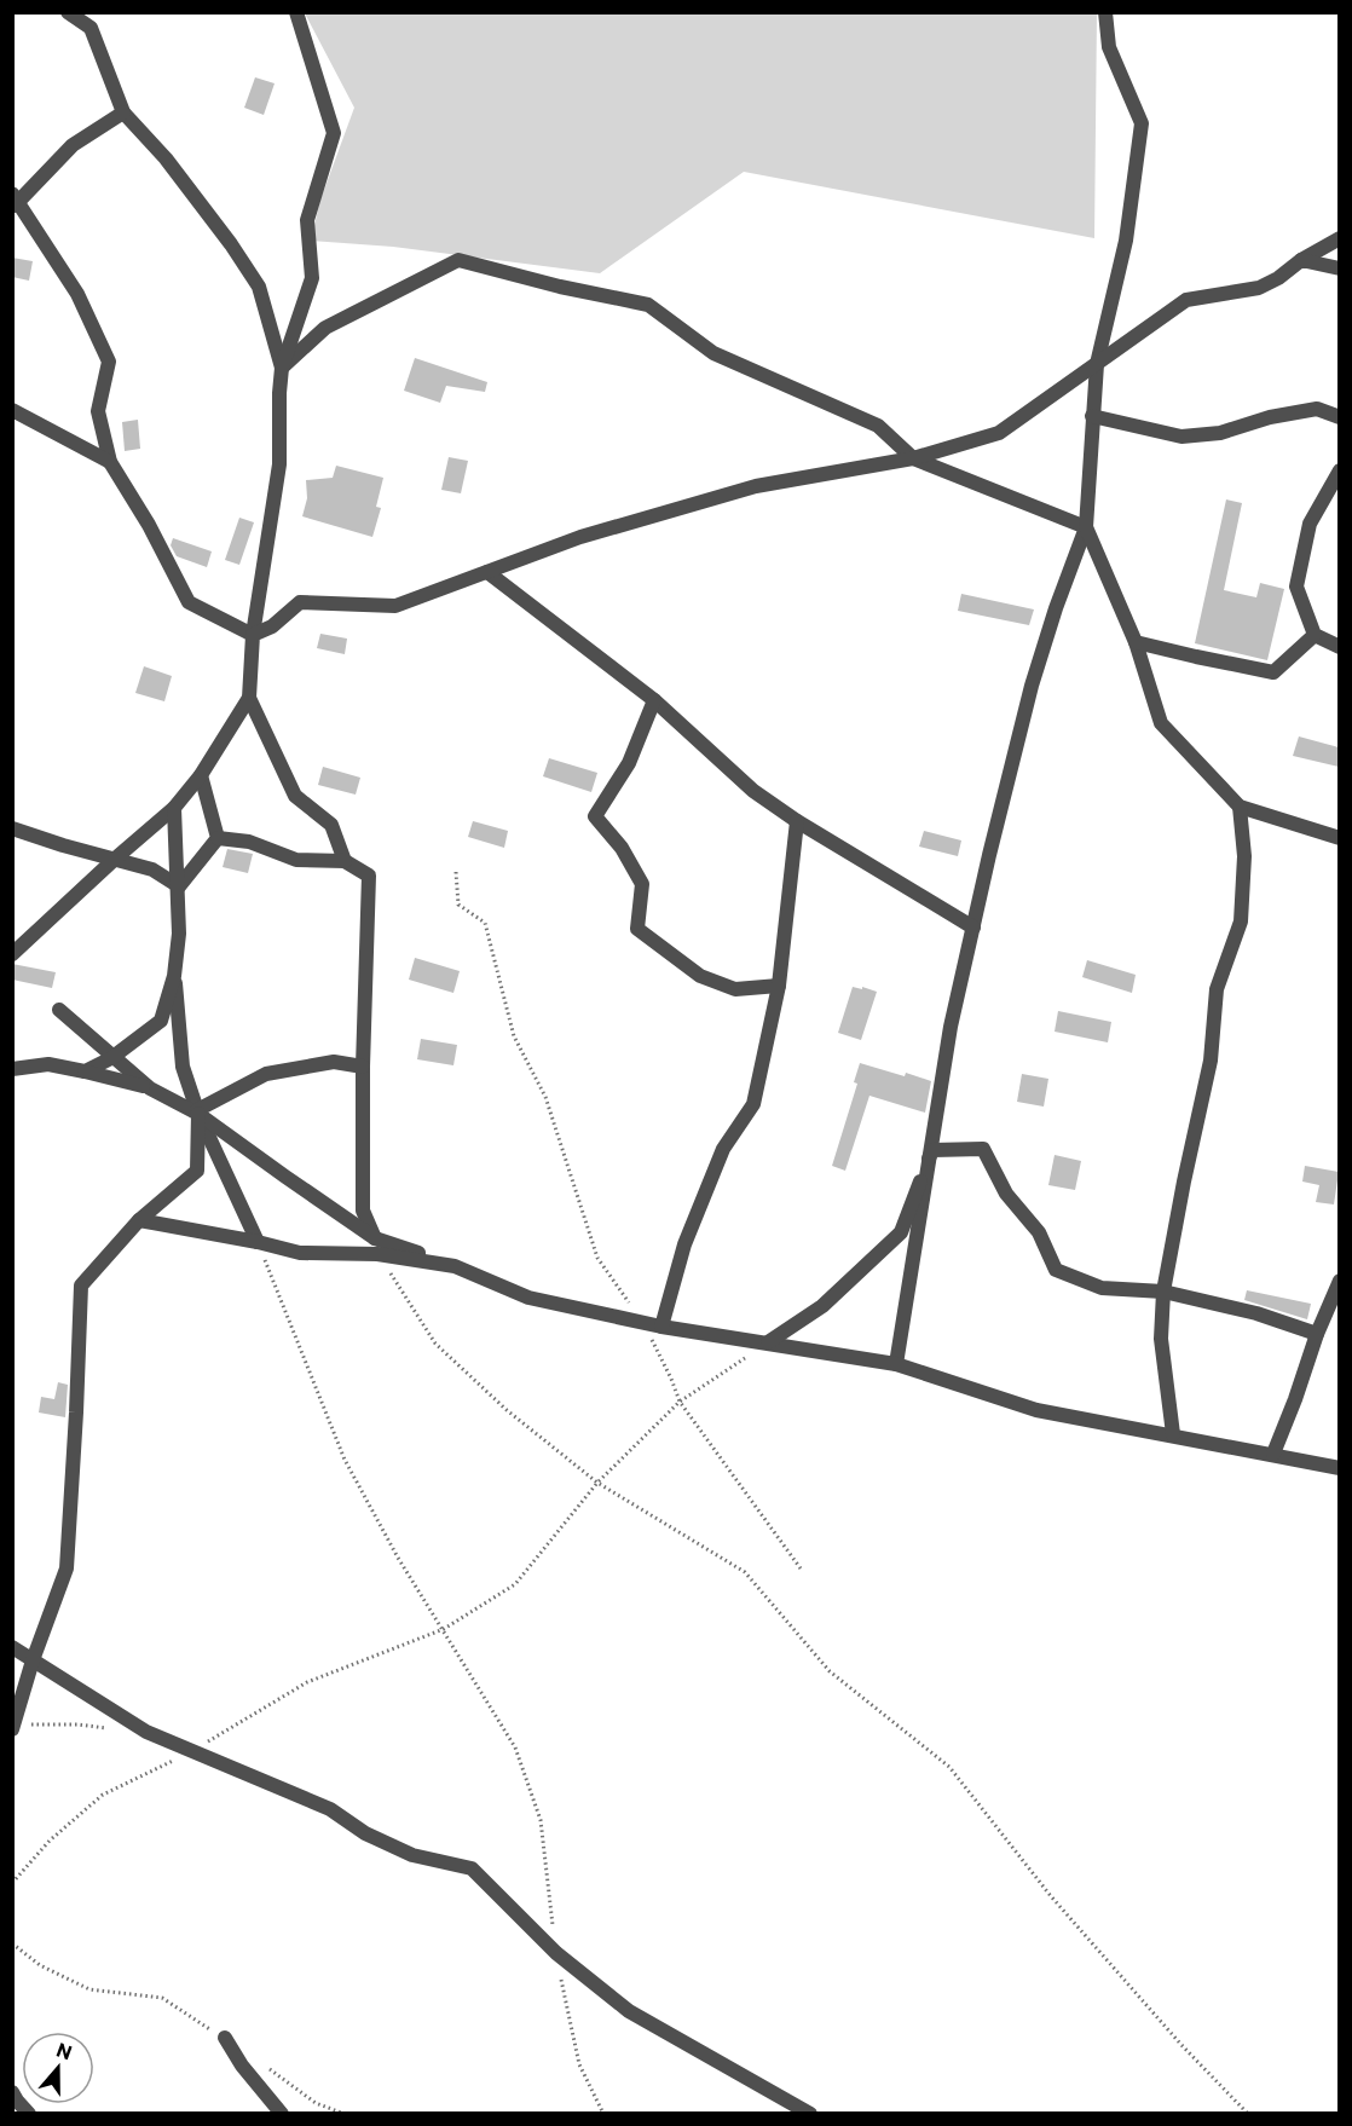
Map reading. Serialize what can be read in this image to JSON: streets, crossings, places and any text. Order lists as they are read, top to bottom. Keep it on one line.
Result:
{"north":"top"}
